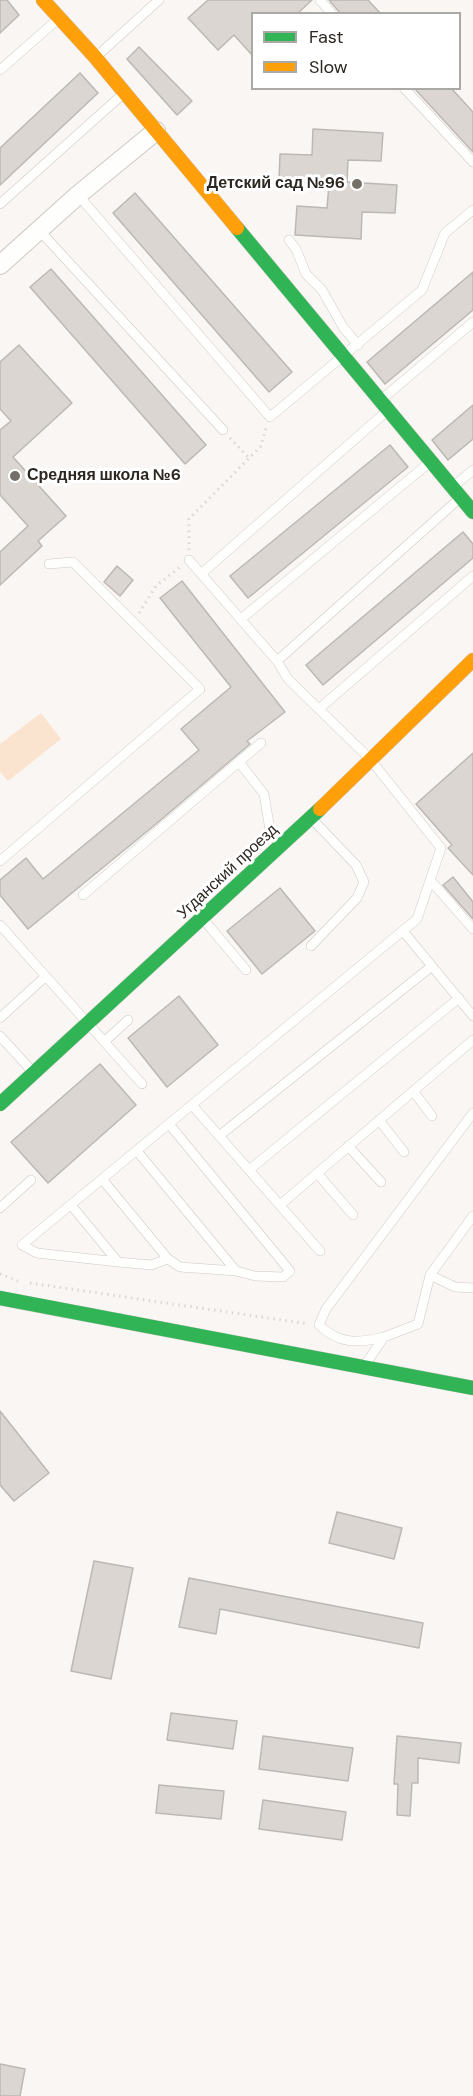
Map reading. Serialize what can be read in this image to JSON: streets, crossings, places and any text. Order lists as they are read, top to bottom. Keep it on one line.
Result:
{"streets":{"street":["Угданский проезд"]},"places":["Детский сад №96","Средняя школа №6"],"legend":["Fast","Slow"]}
